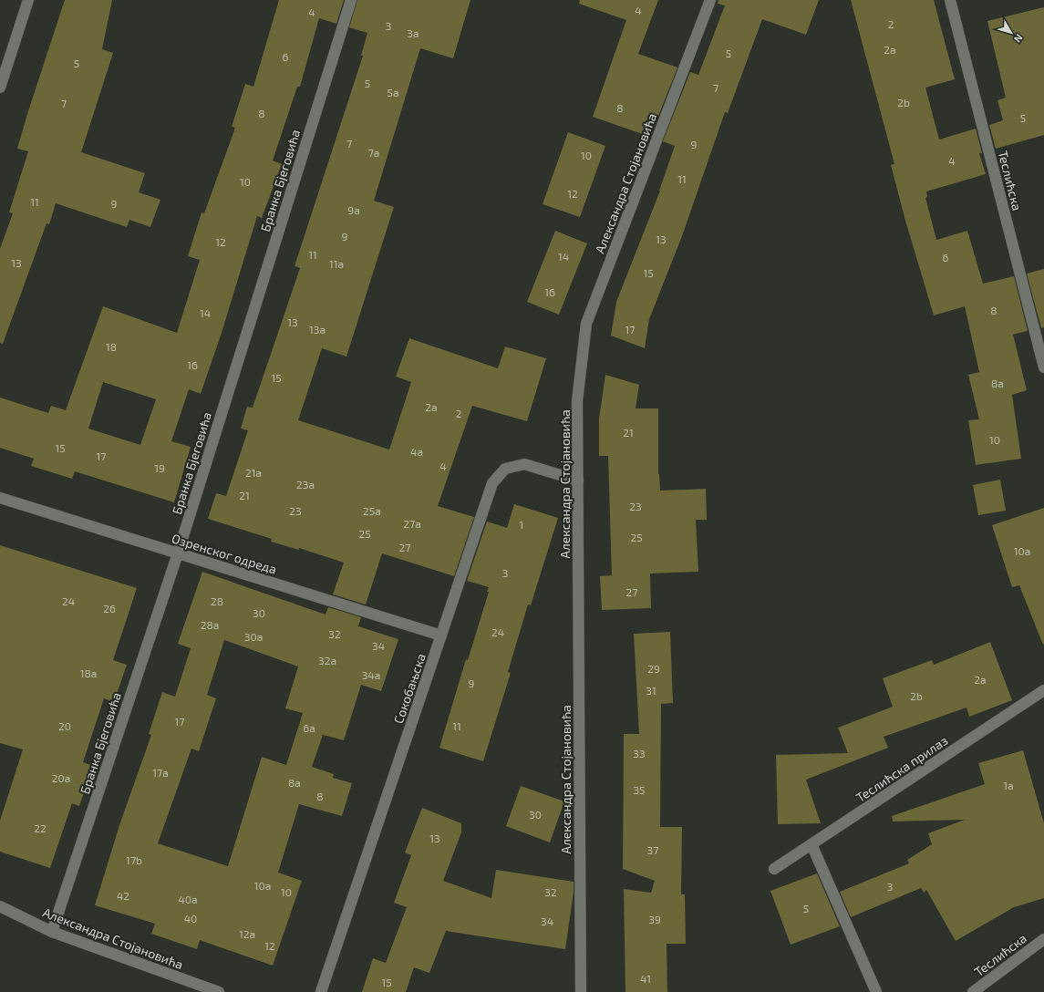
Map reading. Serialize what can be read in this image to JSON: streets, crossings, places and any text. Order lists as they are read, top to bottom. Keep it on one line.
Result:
{"streets":{"street":["Бранка Бјеговића","Теслићска","Александра Стојановића","Озренског одреда","Сокобањска","Теслићска прилаз"]},"crossings":[["Бранка Бјеговића","Александра Стојановића"],["Бранка Бјеговића","Озренског одреда"],["Александра Стојановића","Сокобањска"],["Озренског одреда","Сокобањска"]],"house_numbers":["4","4","2","3","3a","2a","5","6","5","5","7","5a","2b","7","8","8","5","7","9","7a","10","4","11","10","12","11","9","9a","9","13","12","11","14","6","13","11a","15","16","8","14","13","13a","17","18","16","15","8a","2a","2","21","10","15","4a","17","4","19","21a","23a","21","23","23","25a","27a","1","25","25","27","10a","3","27","24","28","26","30","28a","24","32","30a","34","32a","29","18a","34a","2a","9","31","2b","17","20","11","6a","33","17a","20a","8a","1a","35","8","30","22","13","37","17b","10a","3","10","32","42","40a","5","40","39","34","12a","12","41","15"],"north":"bottom right"}
